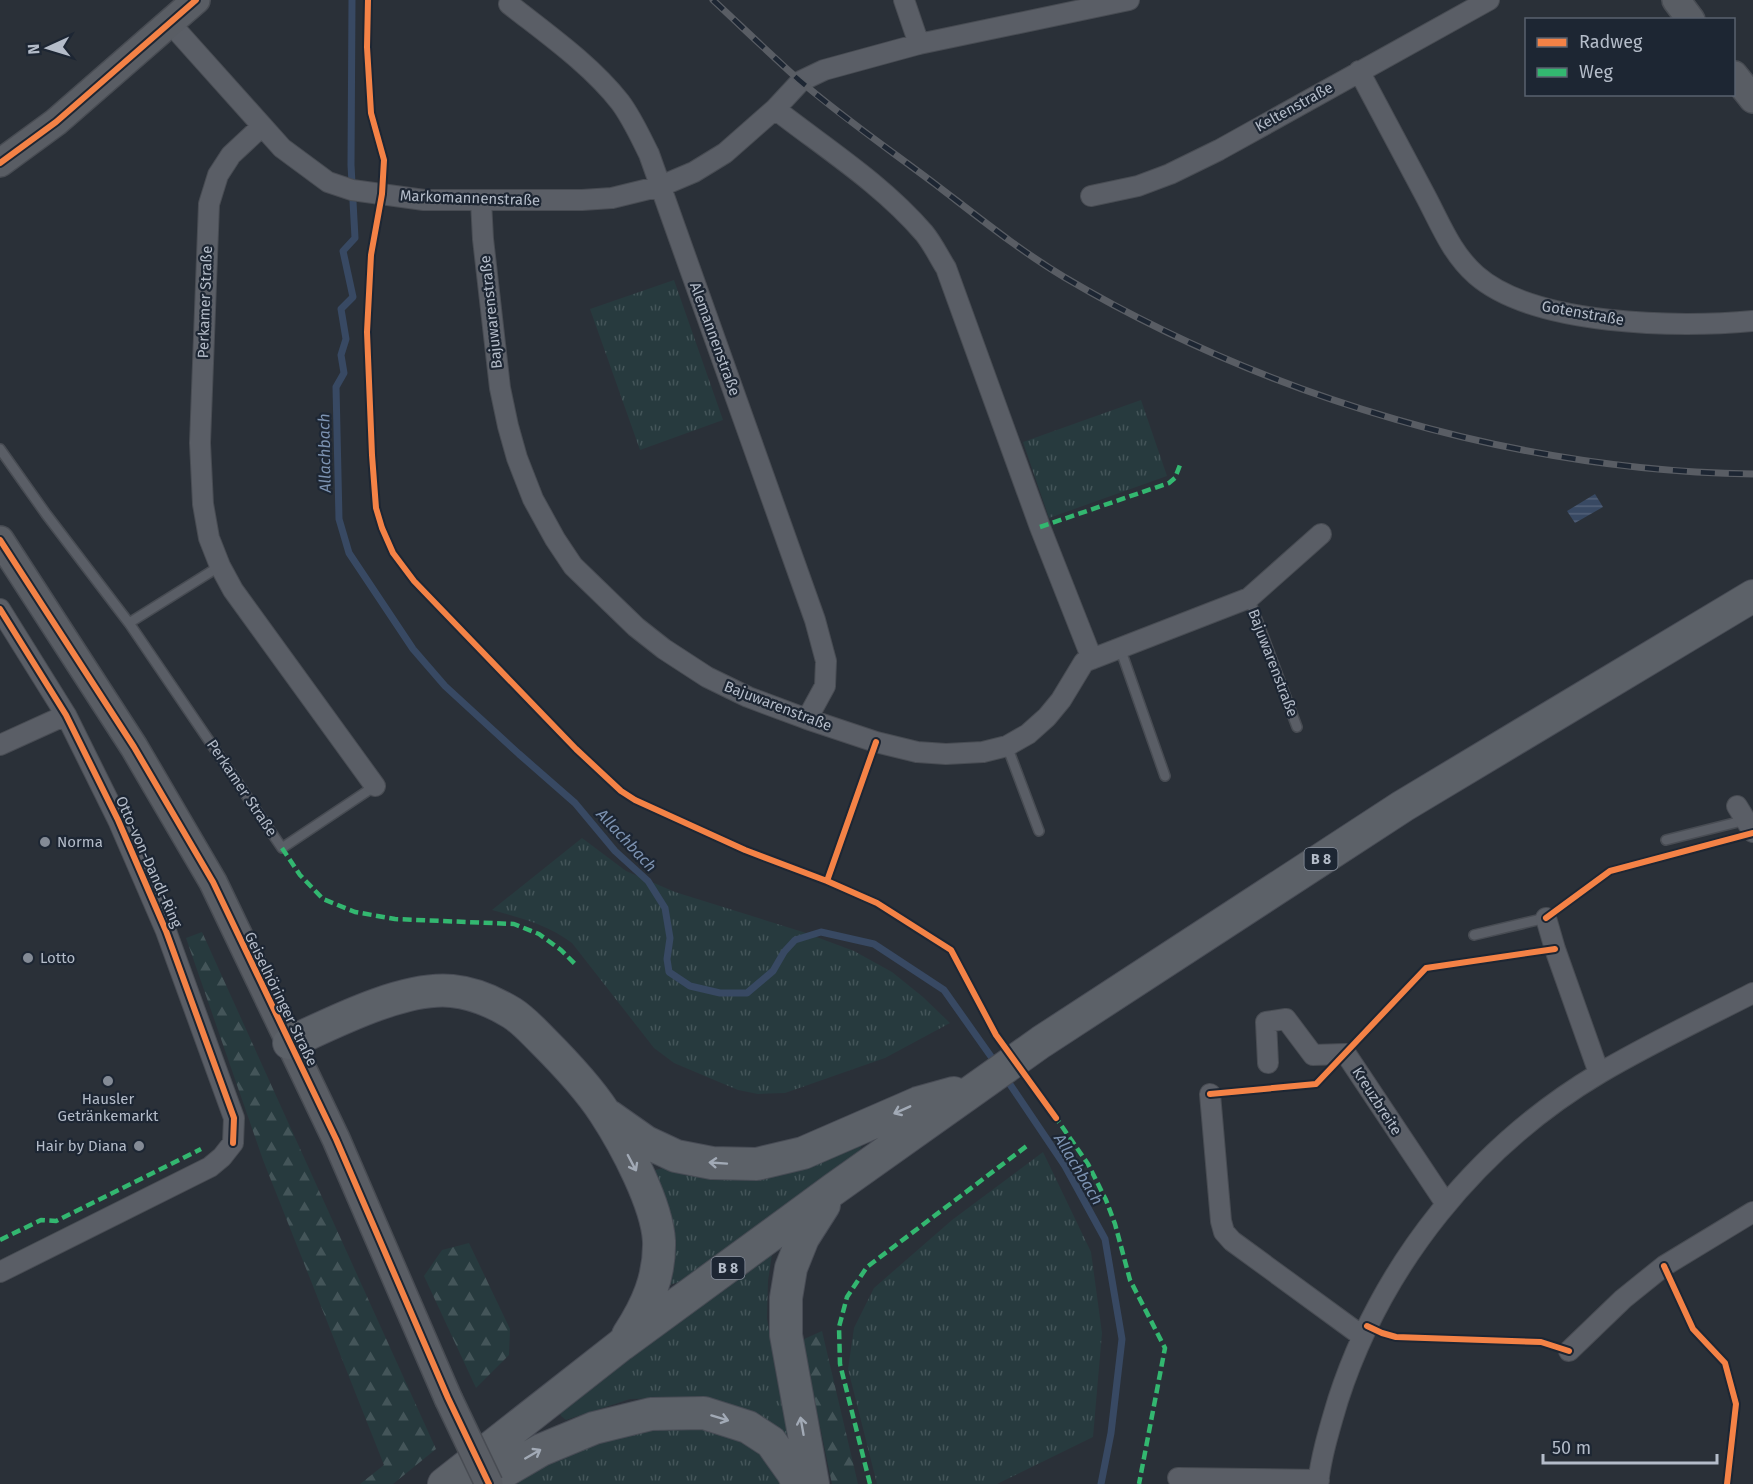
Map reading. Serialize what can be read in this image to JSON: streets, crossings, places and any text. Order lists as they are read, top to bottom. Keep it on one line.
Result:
{"streets":{"main road":["B 8","Geiselhöringer Straße"],"street":["Keltenstraße","Markomannenstraße","Perkamer Straße","Bajuwarenstraße","Gotenstraße","Alemannenstraße","Otto-von-Dandl-Ring","Kreuzbreite"]},"crossings":[["Keltenstraße","Gotenstraße"],["Markomannenstraße","Perkamer Straße"],["Markomannenstraße","Bajuwarenstraße"],["Markomannenstraße","Alemannenstraße"],["Bajuwarenstraße","Alemannenstraße"]],"water":["Allachbach"],"places":["Norma","Lotto","Hausler Getränkemarkt","Hair by Diana"],"legend":["Radweg","Weg"],"scale_bar":"50 m","north":"left"}
